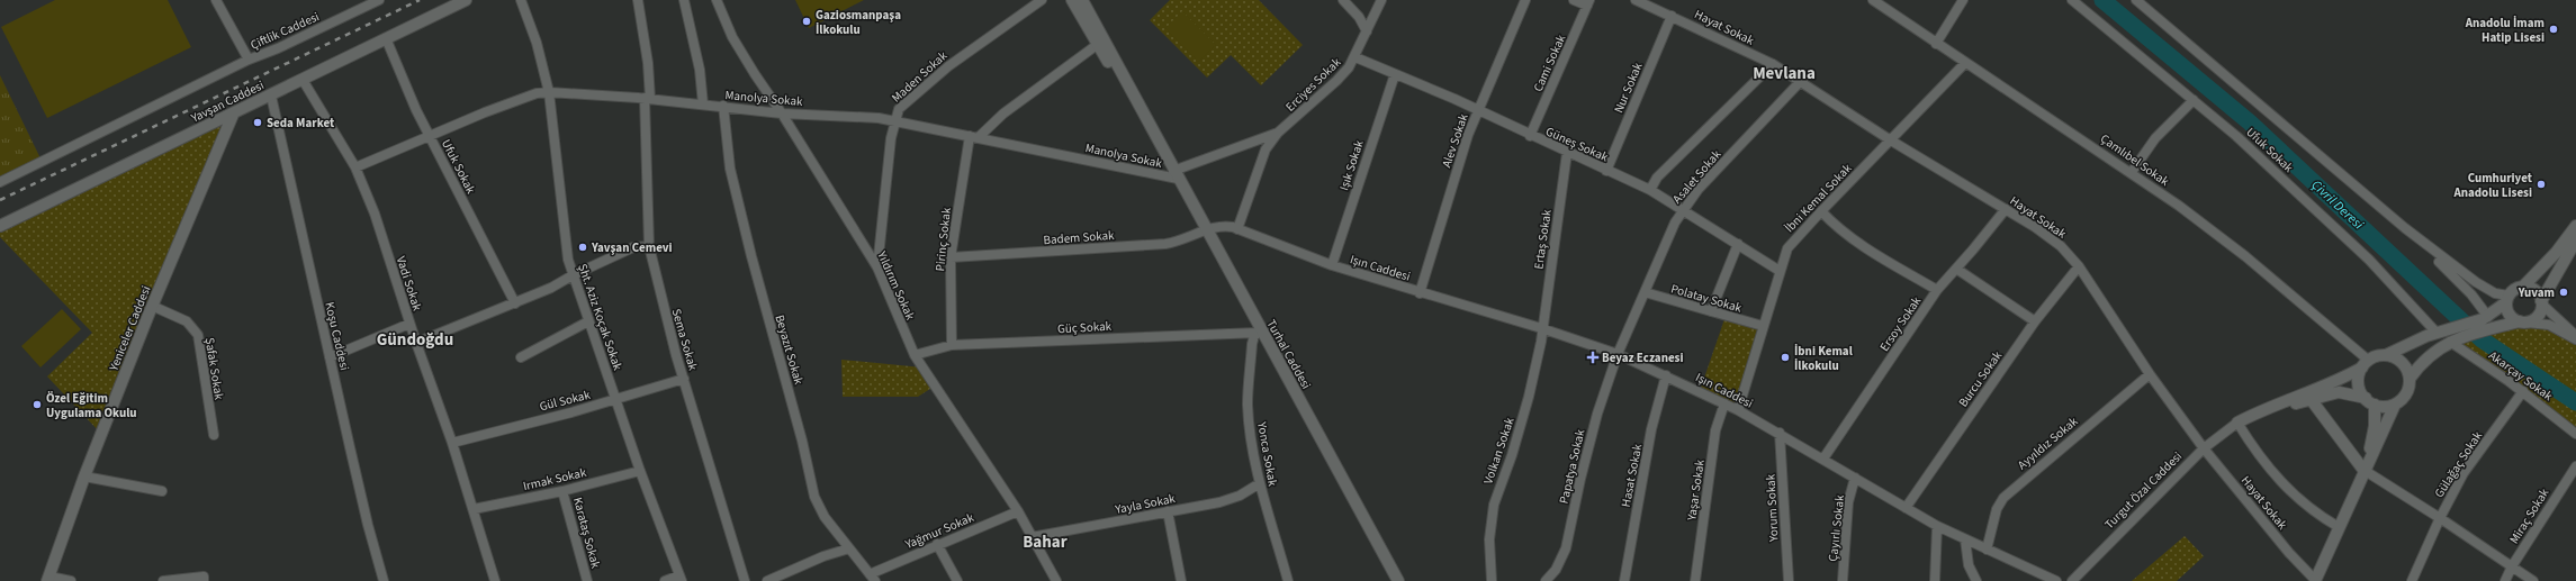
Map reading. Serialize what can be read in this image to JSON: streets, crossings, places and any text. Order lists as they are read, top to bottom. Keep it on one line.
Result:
{"streets":{"street":["Hayat Sokak","Çiftlik Caddesi","Cami Sokak","Maden Sokak","Erciyes Sokak","Nur Sokak","Manolya Sokak","Yavşan Caddesi","Alev Sokak","Güneş Sokak","Ufuk Sokak","Çamlıbel Sokak","Işık Sokak","Asalet Sokak","İbni Kemal Sokak","Badem Sokak","Pirinç Sokak","Ertaş Sokak","Işın Caddesi","Vadi Sokak","Yıldırım Sokak","Polatay Sokak","Şht. Aziz Koçak Sokak","Ersoy Sokak","Güç Sokak","Yeniceler Caddesi","Koşu Caddesi","Sema Sokak","Beyazıt Sokak","Turhal Caddesi","Şafak Sokak","Akarçay Sokak","Burcu Sokak","Gül Sokak","Ayyıldız Sokak","Volkan Sokak","Yonca Sokak","Gülağaç Sokak","Papatya Sokak","Hasat Sokak","Irmak Sokak","Yaşar Sokak","Turgut Özal Caddesi","Yayla Sokak","Yorum Sokak","Miraç Sokak","Çayırlı Sokak","Yağmur Sokak","Karataş Sokak"]},"crossings":[["Hayat Sokak","Nur Sokak"],["Hayat Sokak","Asalet Sokak"],["Hayat Sokak","İbni Kemal Sokak"],["Hayat Sokak","Ersoy Sokak"],["Hayat Sokak","Burcu Sokak"],["Hayat Sokak","Ayyıldız Sokak"],["Hayat Sokak","Turgut Özal Caddesi"],["Cami Sokak","Güneş Sokak"],["Maden Sokak","Manolya Sokak"],["Maden Sokak","Yıldırım Sokak"],["Erciyes Sokak","Manolya Sokak"],["Erciyes Sokak","Güneş Sokak"],["Erciyes Sokak","Işın Caddesi"],["Erciyes Sokak","Turhal Caddesi"],["Nur Sokak","Güneş Sokak"],["Manolya Sokak","Ufuk Sokak"],["Manolya Sokak","Pirinç Sokak"],["Manolya Sokak","Vadi Sokak"],["Manolya Sokak","Yıldırım Sokak"],["Manolya Sokak","Şht. Aziz Koçak Sokak"],["Manolya Sokak","Sema Sokak"],["Manolya Sokak","Beyazıt Sokak"],["Manolya Sokak","Turhal Caddesi"],["Yavşan Caddesi","Ufuk Sokak"],["Yavşan Caddesi","Vadi Sokak"],["Yavşan Caddesi","Yeniceler Caddesi"],["Yavşan Caddesi","Koşu Caddesi"],["Alev Sokak","Güneş Sokak"],["Alev Sokak","Işın Caddesi"],["Güneş Sokak","Işık Sokak"],["Güneş Sokak","Asalet Sokak"],["Güneş Sokak","İbni Kemal Sokak"],["Güneş Sokak","Ertaş Sokak"],["Çamlıbel Sokak","İbni Kemal Sokak"],["Çamlıbel Sokak","Turgut Özal Caddesi"],["Işık Sokak","Işın Caddesi"],["Asalet Sokak","Işın Caddesi"],["Asalet Sokak","Polatay Sokak"],["Asalet Sokak","Papatya Sokak"],["İbni Kemal Sokak","Işın Caddesi"],["İbni Kemal Sokak","Polatay Sokak"],["Badem Sokak","Pirinç Sokak"],["Badem Sokak","Işın Caddesi"],["Badem Sokak","Turhal Caddesi"],["Pirinç Sokak","Güç Sokak"],["Ertaş Sokak","Işın Caddesi"],["Ertaş Sokak","Volkan Sokak"],["Işın Caddesi","Ersoy Sokak"],["Işın Caddesi","Turhal Caddesi"],["Işın Caddesi","Burcu Sokak"],["Işın Caddesi","Ayyıldız Sokak"],["Işın Caddesi","Volkan Sokak"],["Işın Caddesi","Papatya Sokak"],["Işın Caddesi","Hasat Sokak"],["Işın Caddesi","Yaşar Sokak"],["Işın Caddesi","Yorum Sokak"],["Işın Caddesi","Çayırlı Sokak"],["Vadi Sokak","Gül Sokak"],["Vadi Sokak","Irmak Sokak"],["Yıldırım Sokak","Güç Sokak"],["Yıldırım Sokak","Yayla Sokak"],["Yıldırım Sokak","Yağmur Sokak"],["Şht. Aziz Koçak Sokak","Gül Sokak"],["Şht. Aziz Koçak Sokak","Irmak Sokak"],["Güç Sokak","Turhal Caddesi"],["Güç Sokak","Yonca Sokak"],["Yeniceler Caddesi","Şafak Sokak"],["Sema Sokak","Gül Sokak"],["Beyazıt Sokak","Yağmur Sokak"],["Turhal Caddesi","Yonca Sokak"],["Akarçay Sokak","Gülağaç Sokak"],["Yonca Sokak","Yayla Sokak"],["Irmak Sokak","Karataş Sokak"]],"districts":["Mevlana","Gündoğdu","Bahar"],"water":["Çivril Deresi"],"places":{"other":["Gaziosmanpaşa İlkokulu","Anadolu İmam Hatip Lisesi","Seda Market","Cumhuriyet Anadolu Lisesi","Yavşan Cemevi","Yuvam","İbni Kemal İlkokulu","Özel Eğitim Uygulama Okulu"],"health":["Beyaz Eczanesi"]}}
